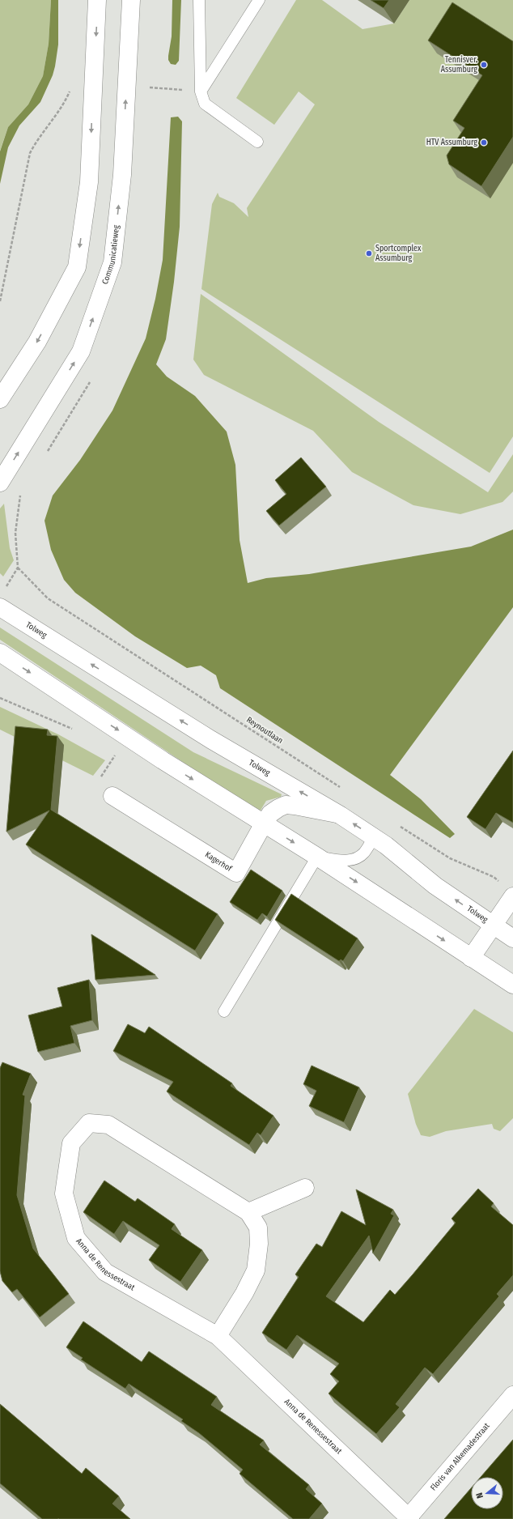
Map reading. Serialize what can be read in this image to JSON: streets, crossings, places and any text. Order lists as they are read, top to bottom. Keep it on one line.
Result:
{"streets":{"main road":["Communicatieweg","Tolweg","Kagerhof","Anna de Renessestraat","Floris van Alkemadestraat"],"path":["Reynoutlaan"]},"crossings":[["Tolweg","Kagerhof"],["Anna de Renessestraat","Floris van Alkemadestraat"]],"places":["Tennisver. Assumburg","HTV Assumburg","Sportcomplex Assumburg"],"north":"left"}
